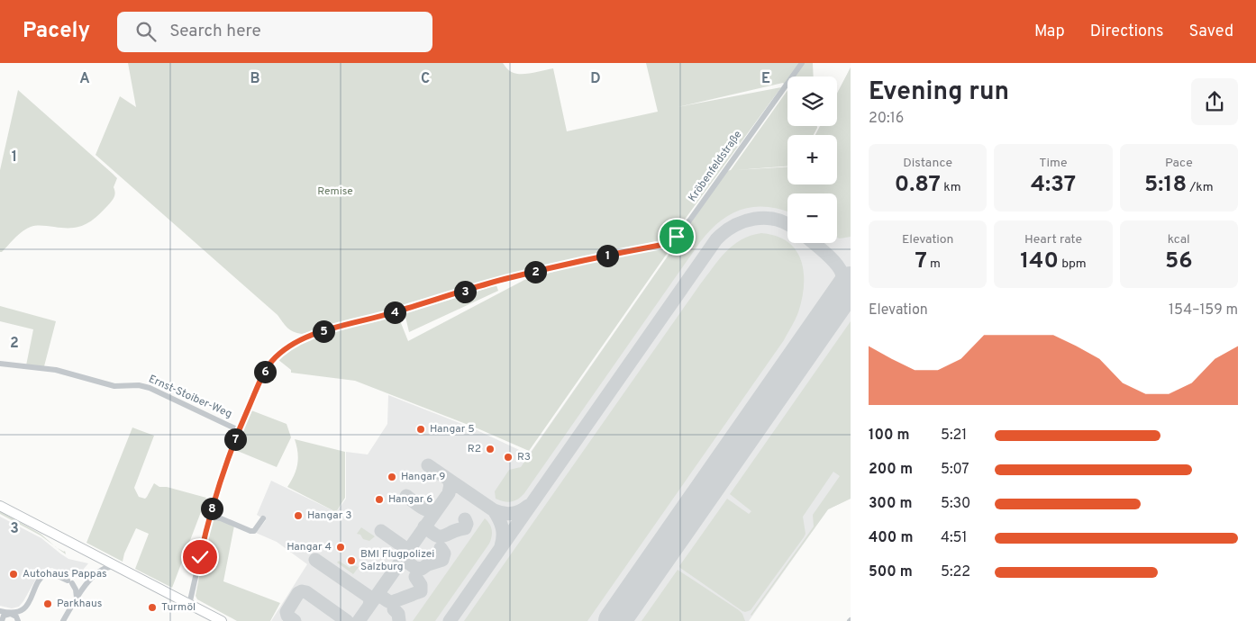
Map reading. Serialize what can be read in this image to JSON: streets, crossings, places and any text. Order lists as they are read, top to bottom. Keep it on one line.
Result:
{"streets":{"street":["Kröbenfeldstraße","Ernst-Stoiber-Weg"]},"crossings":[["Kröbenfeldstraße","Ernst-Stoiber-Weg"]],"parks":["Remise"],"places":["Hangar 5","R2","R3","Hangar 9","Hangar 6","Hangar 3","Hangar 4","BMI Flugpolizei Salzburg","Autohaus Pappas","Parkhaus","Turmöl"],"page":{"header":"Pacely","search":"Search here","nav":["Map","Directions","Saved"],"heading":["Evening run","20:16"],"map_buttons":["+","−"],"stats":[["Distance","0.87 km"],["Time","4:37"],["Pace","5:18 /km"],["Elevation","7 m"],["Heart rate","140 bpm"],["kcal","56"]],"pins":["1","2","3","4","5","6","7","8"],"chart":["Elevation","154–159 m"],"list":[{"name":"100 m","note":"5:21"},{"name":"200 m","note":"5:07"},{"name":"300 m","note":"5:30"},{"name":"400 m","note":"4:51"},{"name":"500 m","note":"5:22"}]},"grid":{"columns":["A","B","C","D","E"],"rows":["1","2","3"]}}
